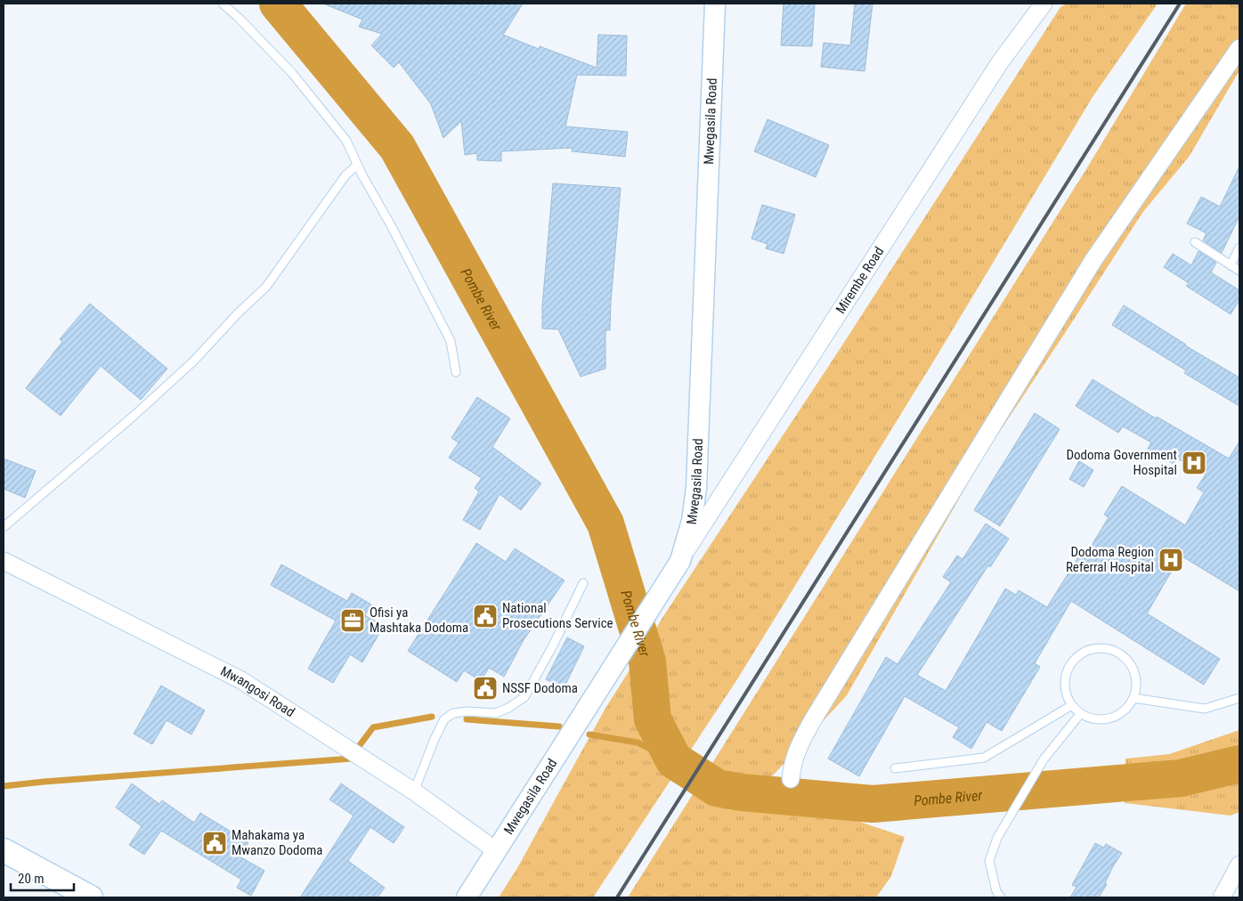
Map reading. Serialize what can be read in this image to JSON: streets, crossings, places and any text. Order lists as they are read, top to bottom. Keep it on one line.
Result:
{"streets":{"street":["Mwegasila Road","Mirembe Road","Mwangosi Road"]},"crossings":[["Mwegasila Road","Mirembe Road"],["Mwegasila Road","Mwangosi Road"]],"water":["Pombe River"],"places":{"hospital":["Dodoma Government Hospital","Dodoma Region Referral Hospital"],"public building":["National Prosecutions Service","NSSF Dodoma","Mahakama ya Mwanzo Dodoma"],"office":["Ofisi ya Mashtaka Dodoma"]},"scale_bar":"20 m"}
